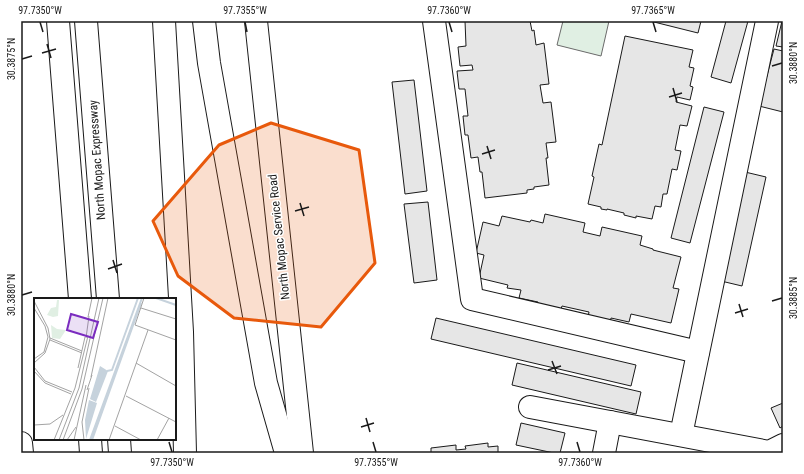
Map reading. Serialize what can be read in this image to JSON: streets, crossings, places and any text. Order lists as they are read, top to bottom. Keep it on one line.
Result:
{"streets":{"main road":["North Mopac Expressway","North Mopac Service Road"]},"coordinates":["97.7350°W","97.7355°W","97.7360°W","97.7365°W","30.3875°N","30.3880°N","30.3885°N"]}
